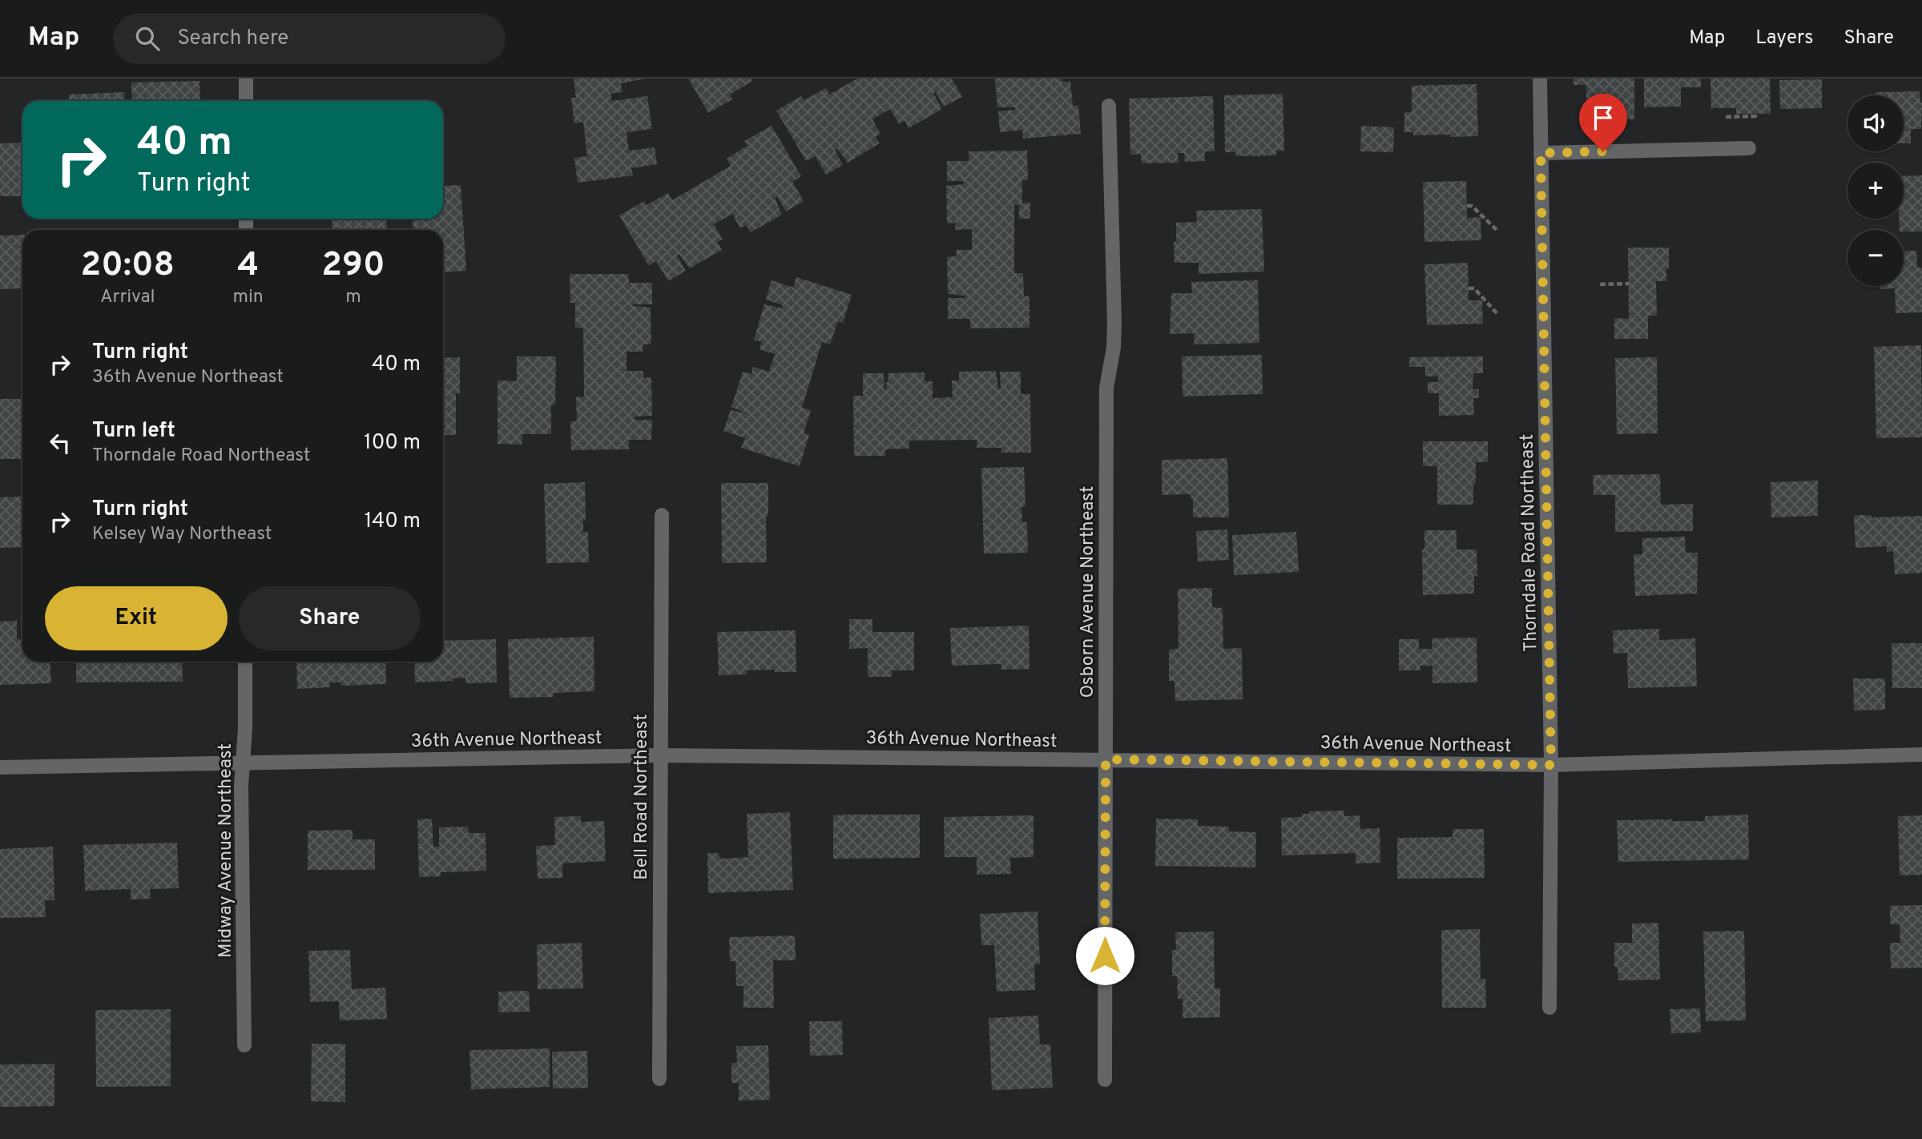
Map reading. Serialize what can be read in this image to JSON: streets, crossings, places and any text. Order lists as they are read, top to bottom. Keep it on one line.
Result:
{"streets":{"street":["Thorndale Road Northeast","Osborn Avenue Northeast","36th Avenue Northeast","Bell Road Northeast","Midway Avenue Northeast"]},"crossings":[["Thorndale Road Northeast","36th Avenue Northeast"],["Osborn Avenue Northeast","36th Avenue Northeast"],["36th Avenue Northeast","Bell Road Northeast"],["36th Avenue Northeast","Midway Avenue Northeast"]],"page":{"header":"Map","search":"Search here","nav":["Map","Layers","Share"],"map_buttons":["+","−"],"turn":["40 m","Turn right"],"eta":["20:08","Arrival","4","min","290","m"],"list":[{"name":"Turn right","note":"36th Avenue Northeast","value":"40 m"},{"name":"Turn left","note":"Thorndale Road Northeast","value":"100 m"},{"name":"Turn right","note":"Kelsey Way Northeast","value":"140 m"}],"buttons":["Exit","Share"]}}
